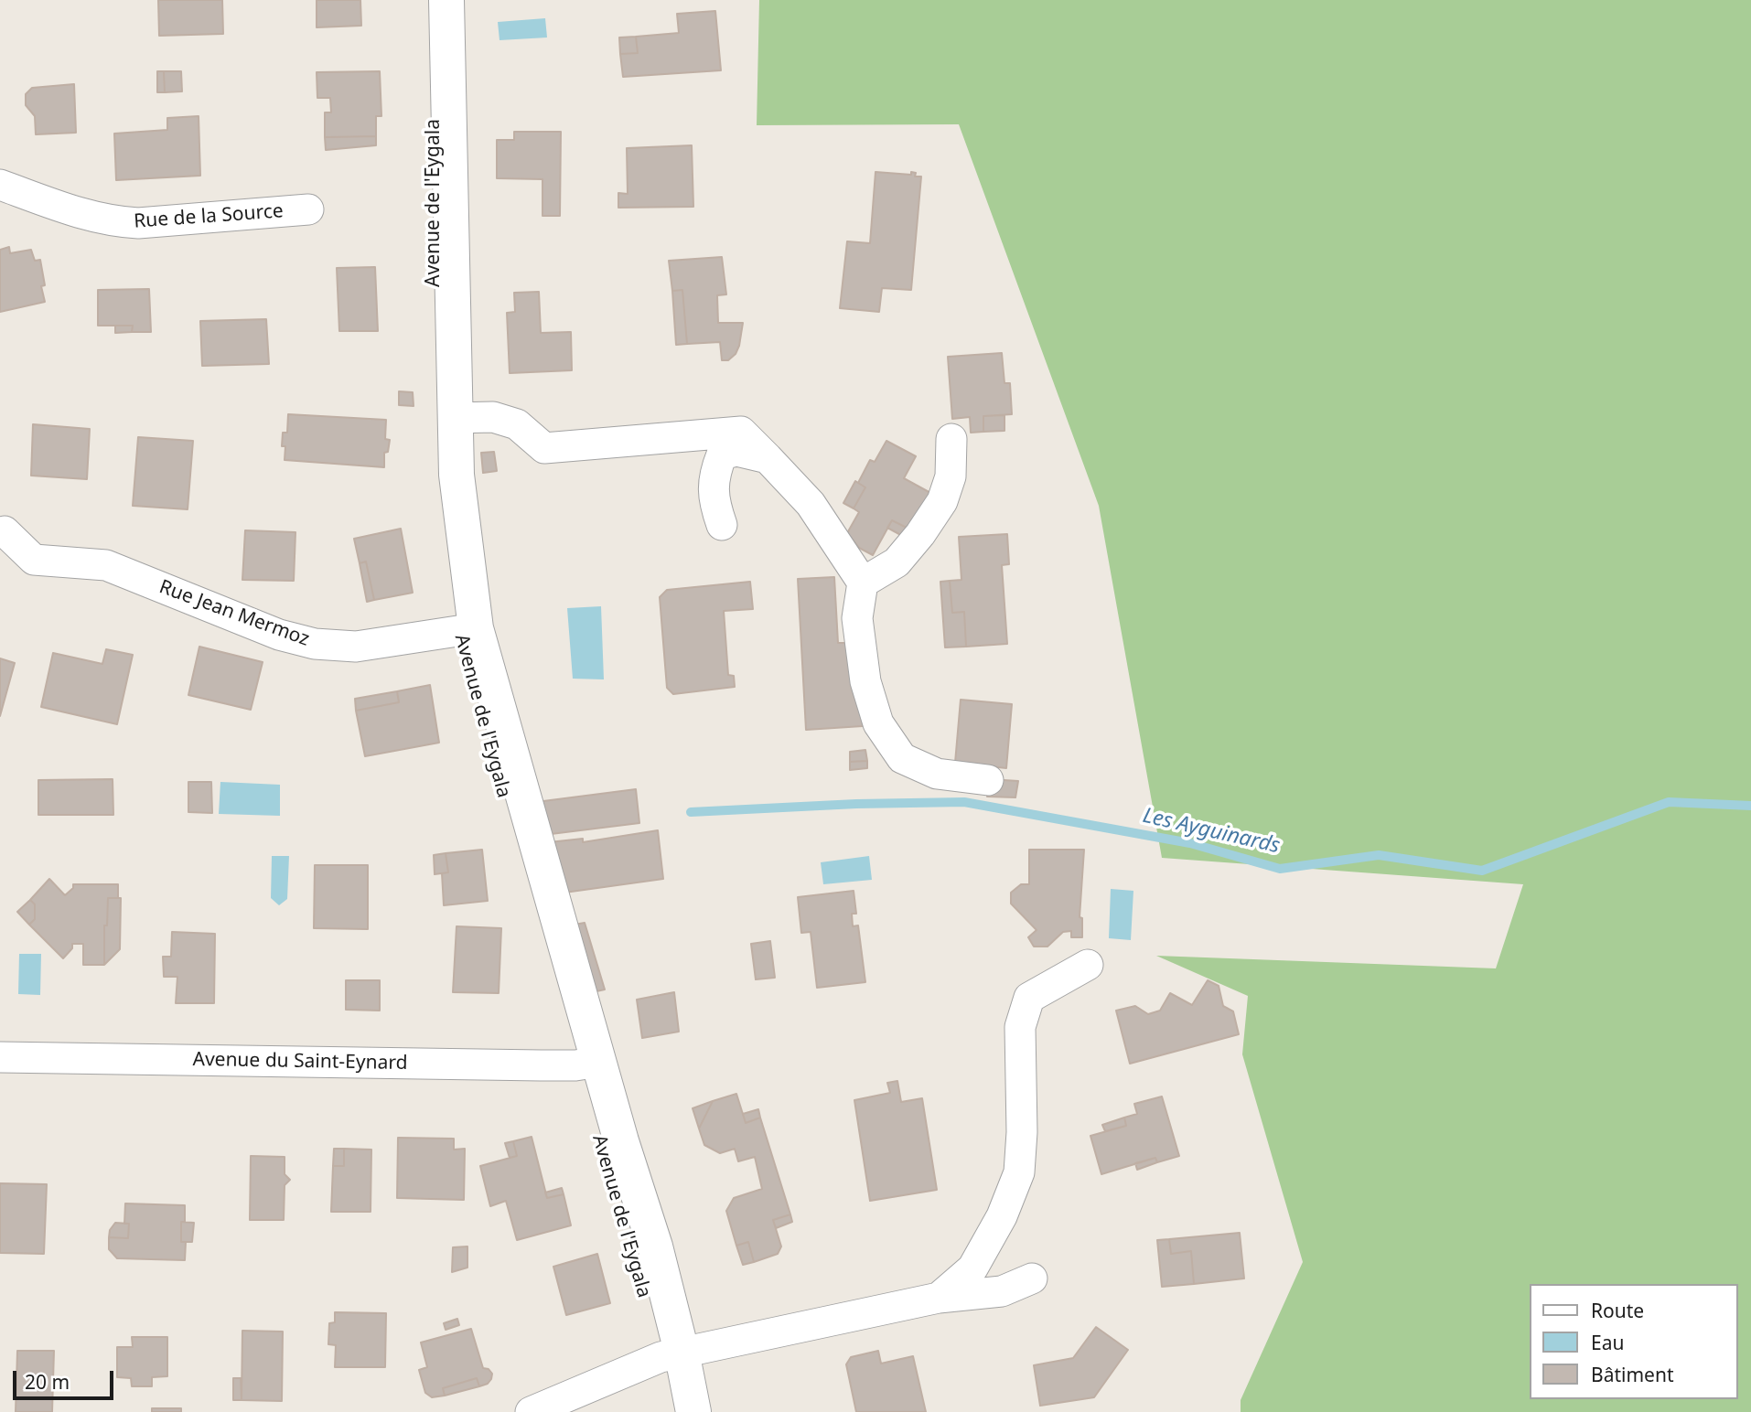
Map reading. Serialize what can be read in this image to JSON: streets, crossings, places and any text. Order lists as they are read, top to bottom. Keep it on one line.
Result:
{"streets":{"street":["Avenue de l'Eygala","Rue de la Source","Rue Jean Mermoz","Avenue du Saint-Eynard"]},"crossings":[["Avenue de l'Eygala","Rue Jean Mermoz"],["Avenue de l'Eygala","Avenue du Saint-Eynard"]],"water":["Les Ayguinards"],"legend":["Route","Eau","Bâtiment"],"scale_bar":"20 m"}
